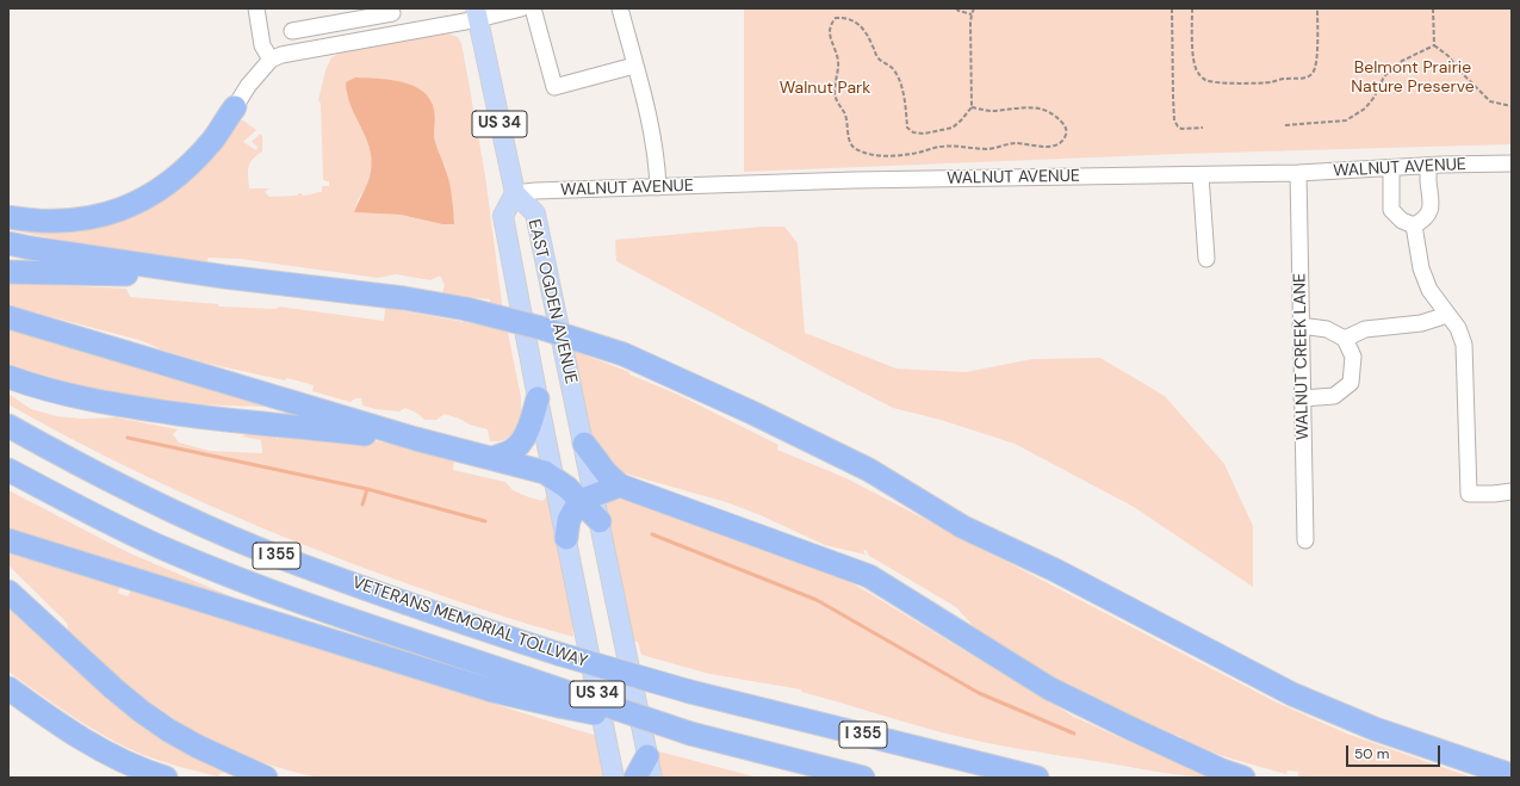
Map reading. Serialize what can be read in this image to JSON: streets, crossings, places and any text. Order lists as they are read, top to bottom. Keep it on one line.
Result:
{"streets":{"highway":["I 355","VETERANS MEMORIAL TOLLWAY"],"main road":["US 34","EAST OGDEN AVENUE"],"street":["WALNUT AVENUE","WALNUT CREEK LANE"]},"crossings":[["US 34","WALNUT AVENUE"],["US 34","EAST OGDEN AVENUE"],["WALNUT AVENUE","EAST OGDEN AVENUE"],["WALNUT AVENUE","WALNUT CREEK LANE"],["I 355","VETERANS MEMORIAL TOLLWAY"]],"parks":["Belmont Prairie Nature Preserve","Walnut Park"],"scale_bar":"50 m"}
